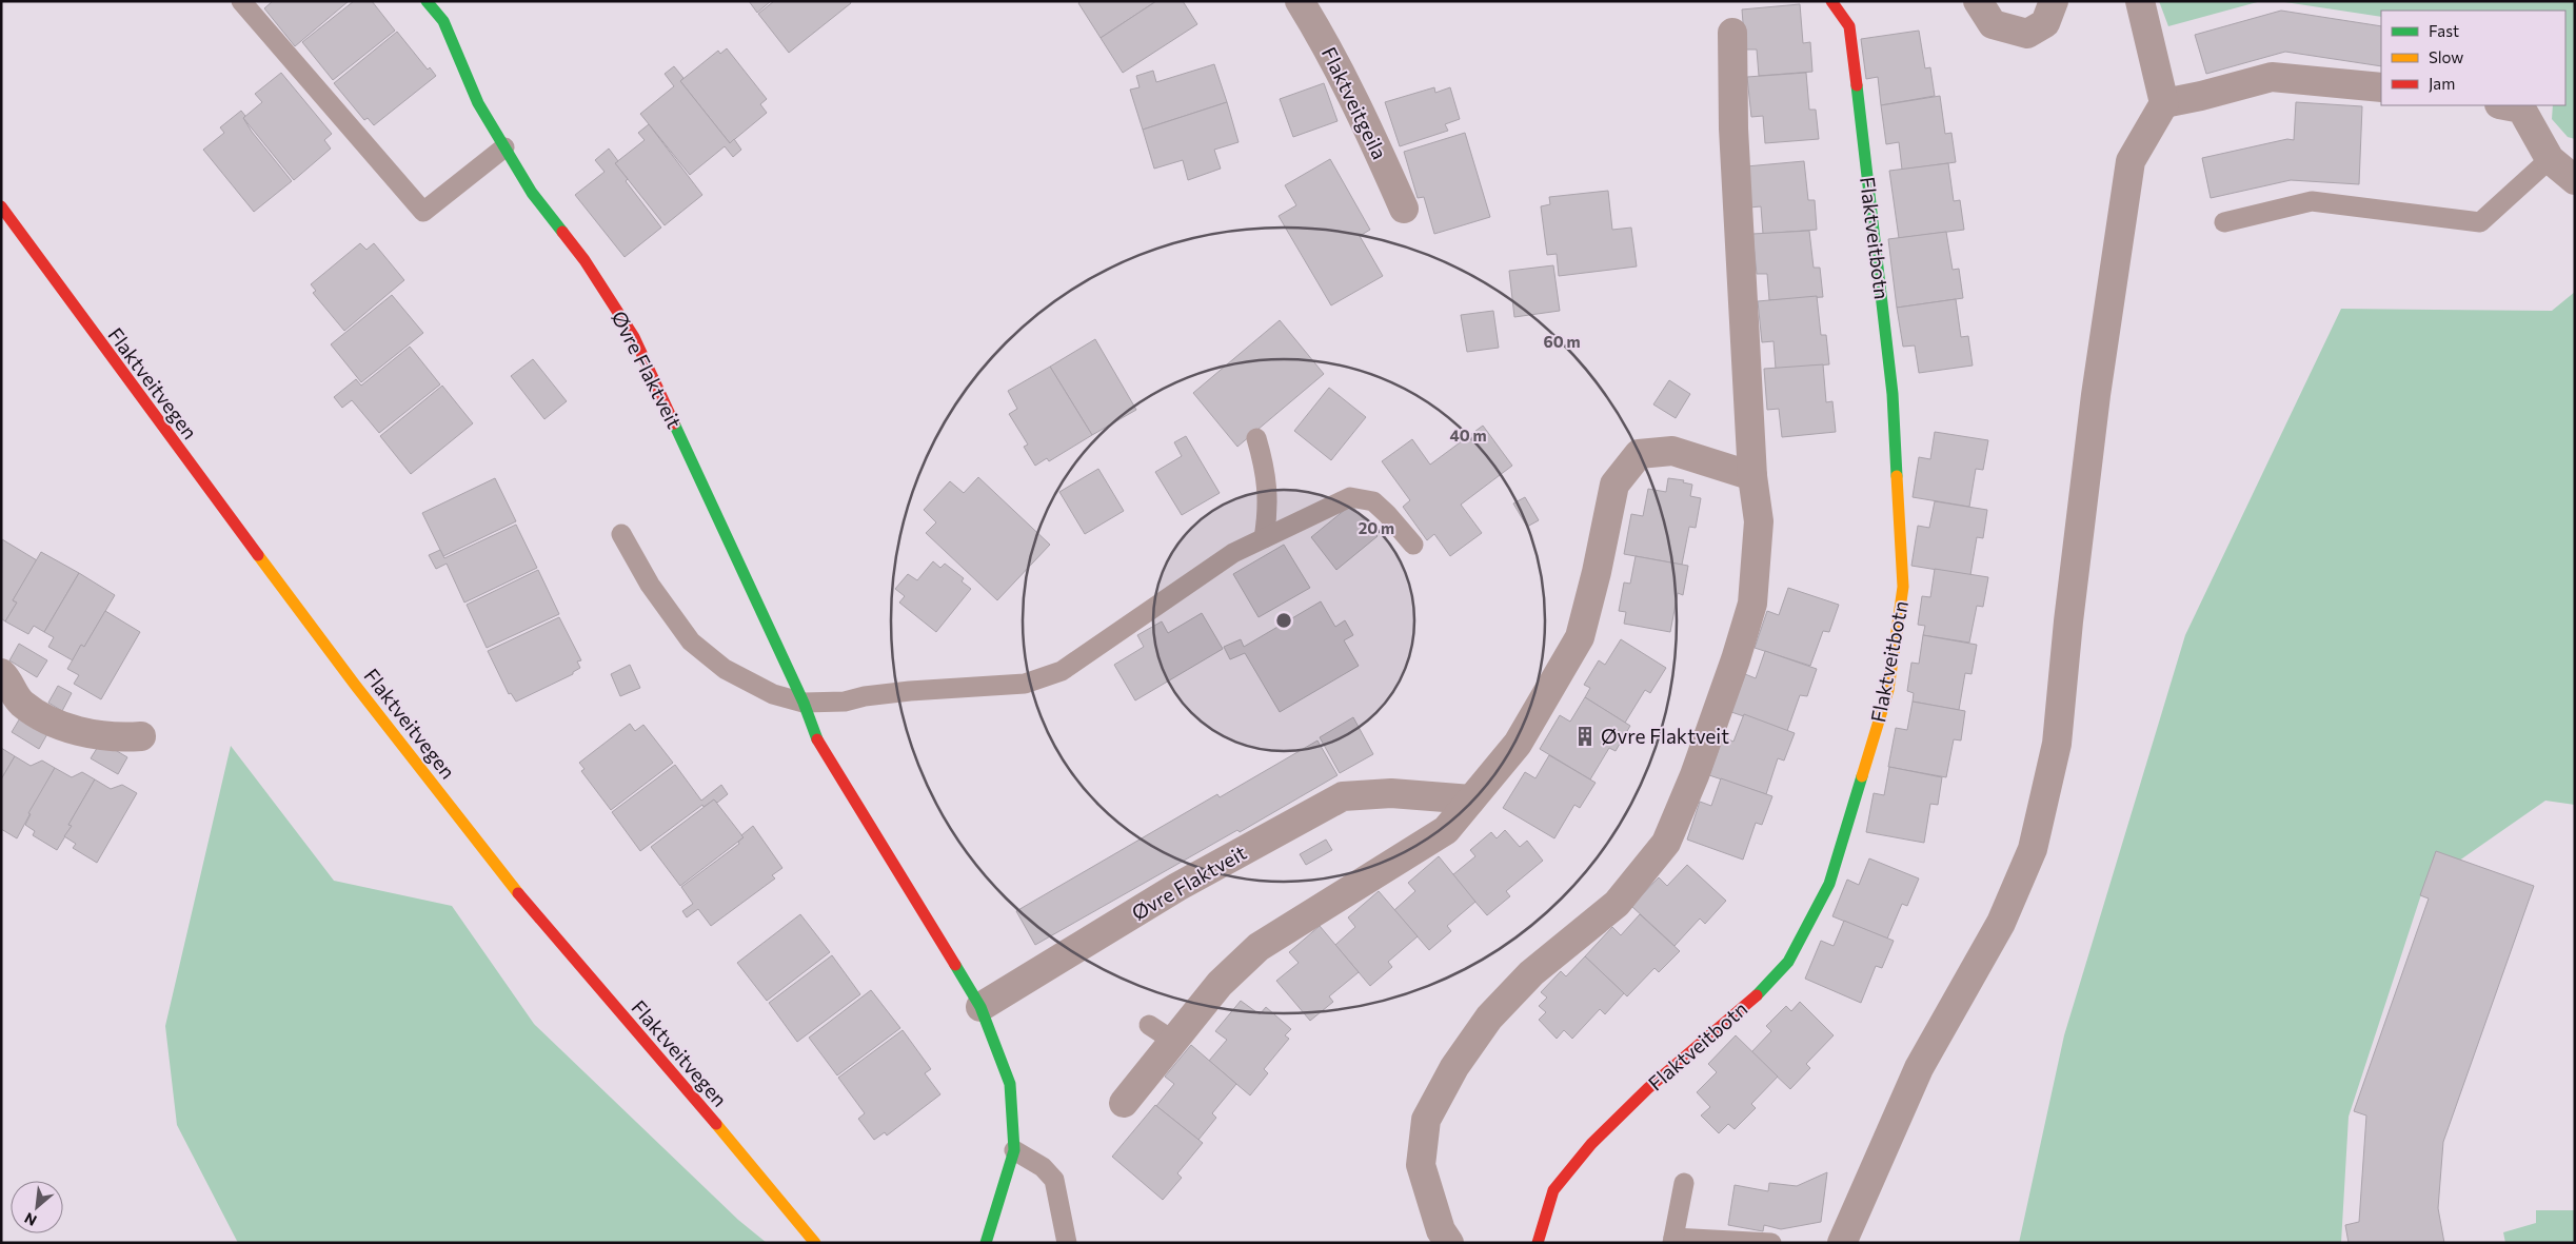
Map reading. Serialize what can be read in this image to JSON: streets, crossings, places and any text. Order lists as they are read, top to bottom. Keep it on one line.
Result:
{"streets":{"street":["Flaktveitgeila","Flaktveitbotn","Øvre Flaktveit","Flaktveitvegen"]},"places":{"building":["Øvre Flaktveit"]},"legend":["Fast","Slow","Jam"],"north":"bottom left","rings":["60 m","40 m","20 m"]}
